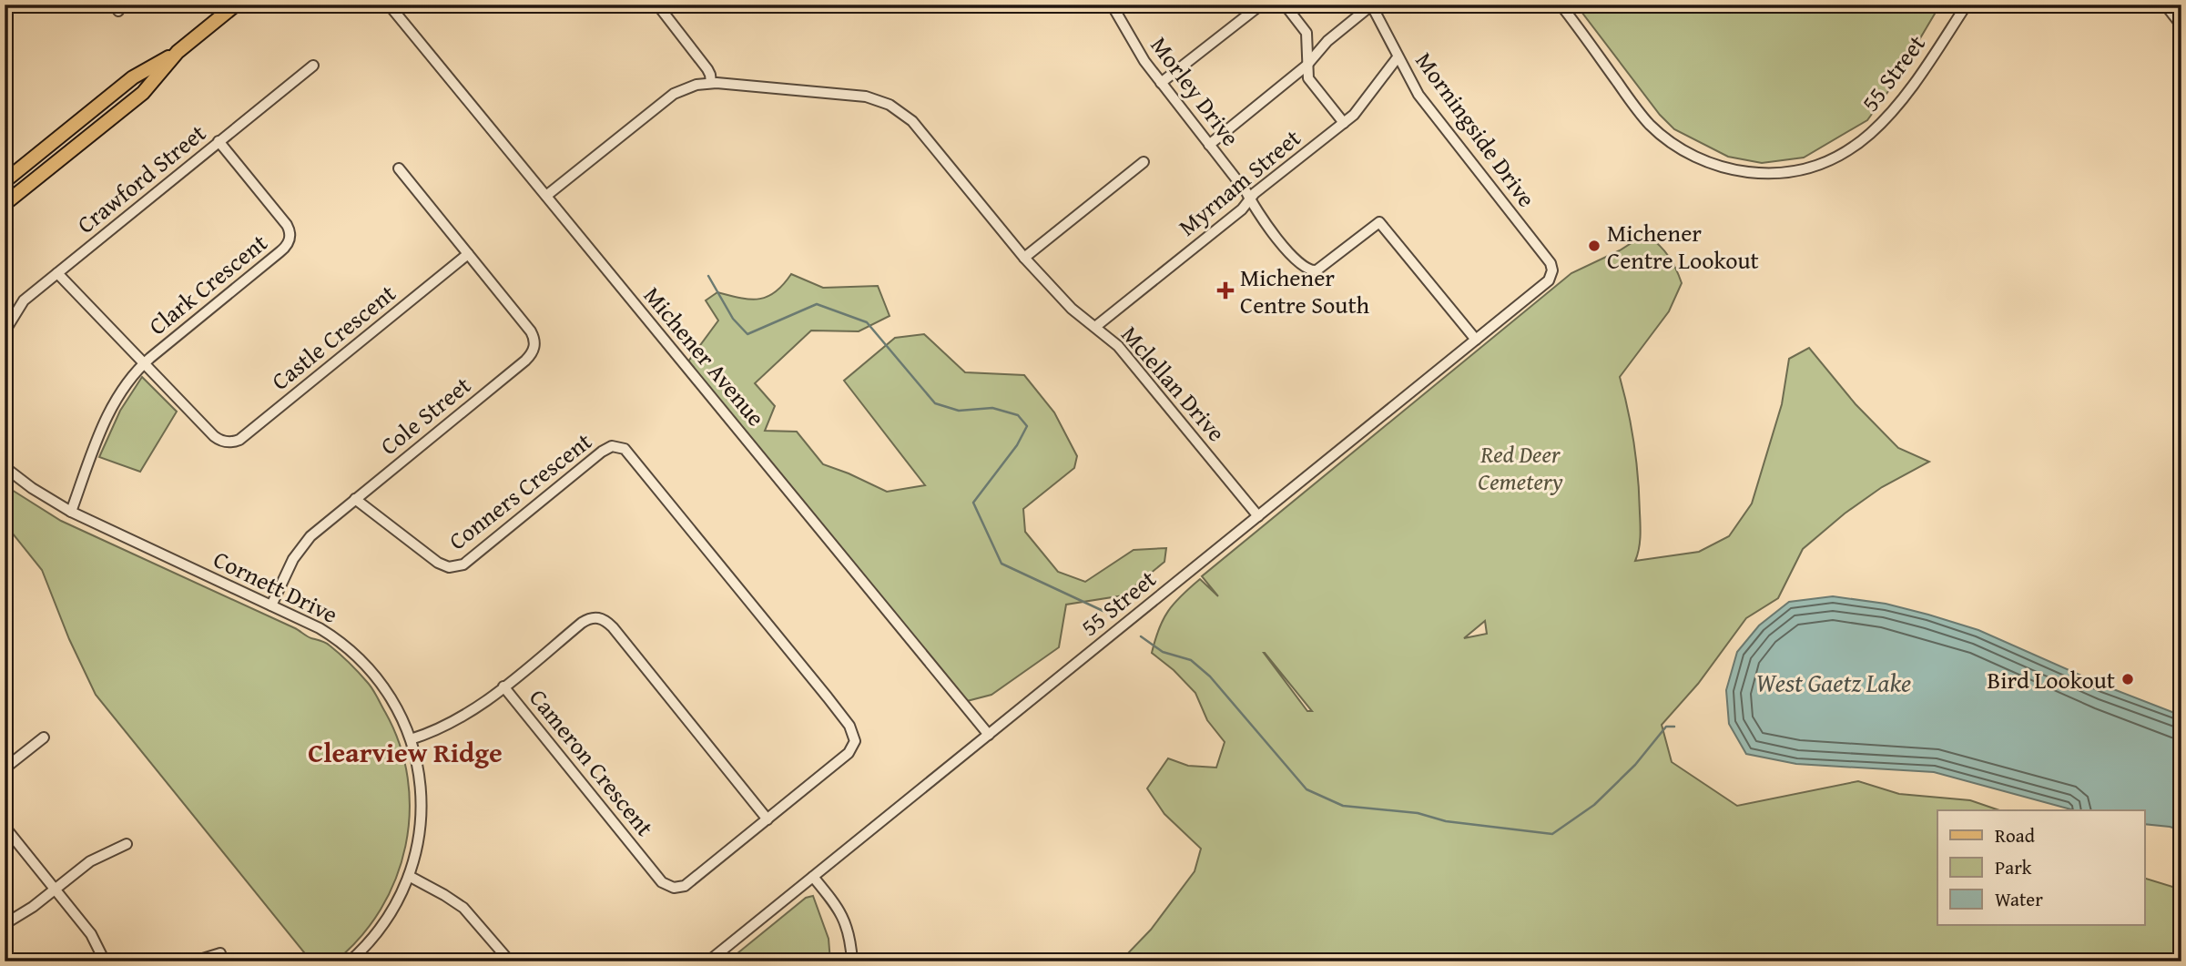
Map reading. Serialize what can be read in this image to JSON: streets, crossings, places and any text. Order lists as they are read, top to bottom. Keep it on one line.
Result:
{"streets":{"street":["55 Street","Morley Drive","Morningside Drive","Crawford Street","Myrnam Street","Clark Crescent","Castle Crescent","Michener Avenue","Mclellan Drive","Cole Street","Conners Crescent","Cornett Drive","Cameron Crescent"]},"crossings":[["55 Street","Morley Drive"],["55 Street","Morningside Drive"],["55 Street","Michener Avenue"],["55 Street","Mclellan Drive"],["Morley Drive","Myrnam Street"],["Morningside Drive","Myrnam Street"],["Crawford Street","Clark Crescent"],["Myrnam Street","Mclellan Drive"],["Clark Crescent","Castle Crescent"],["Clark Crescent","Cornett Drive"],["Castle Crescent","Cole Street"],["Cole Street","Conners Crescent"],["Cole Street","Cornett Drive"],["Conners Crescent","Cameron Crescent"]],"districts":["Clearview Ridge"],"water":["West Gaetz Lake"],"parks":["Red Deer Cemetery"],"places":{"other":["Michener Centre Lookout","Bird Lookout"],"health":["Michener Centre South"]},"legend":["Road","Park","Water"]}
